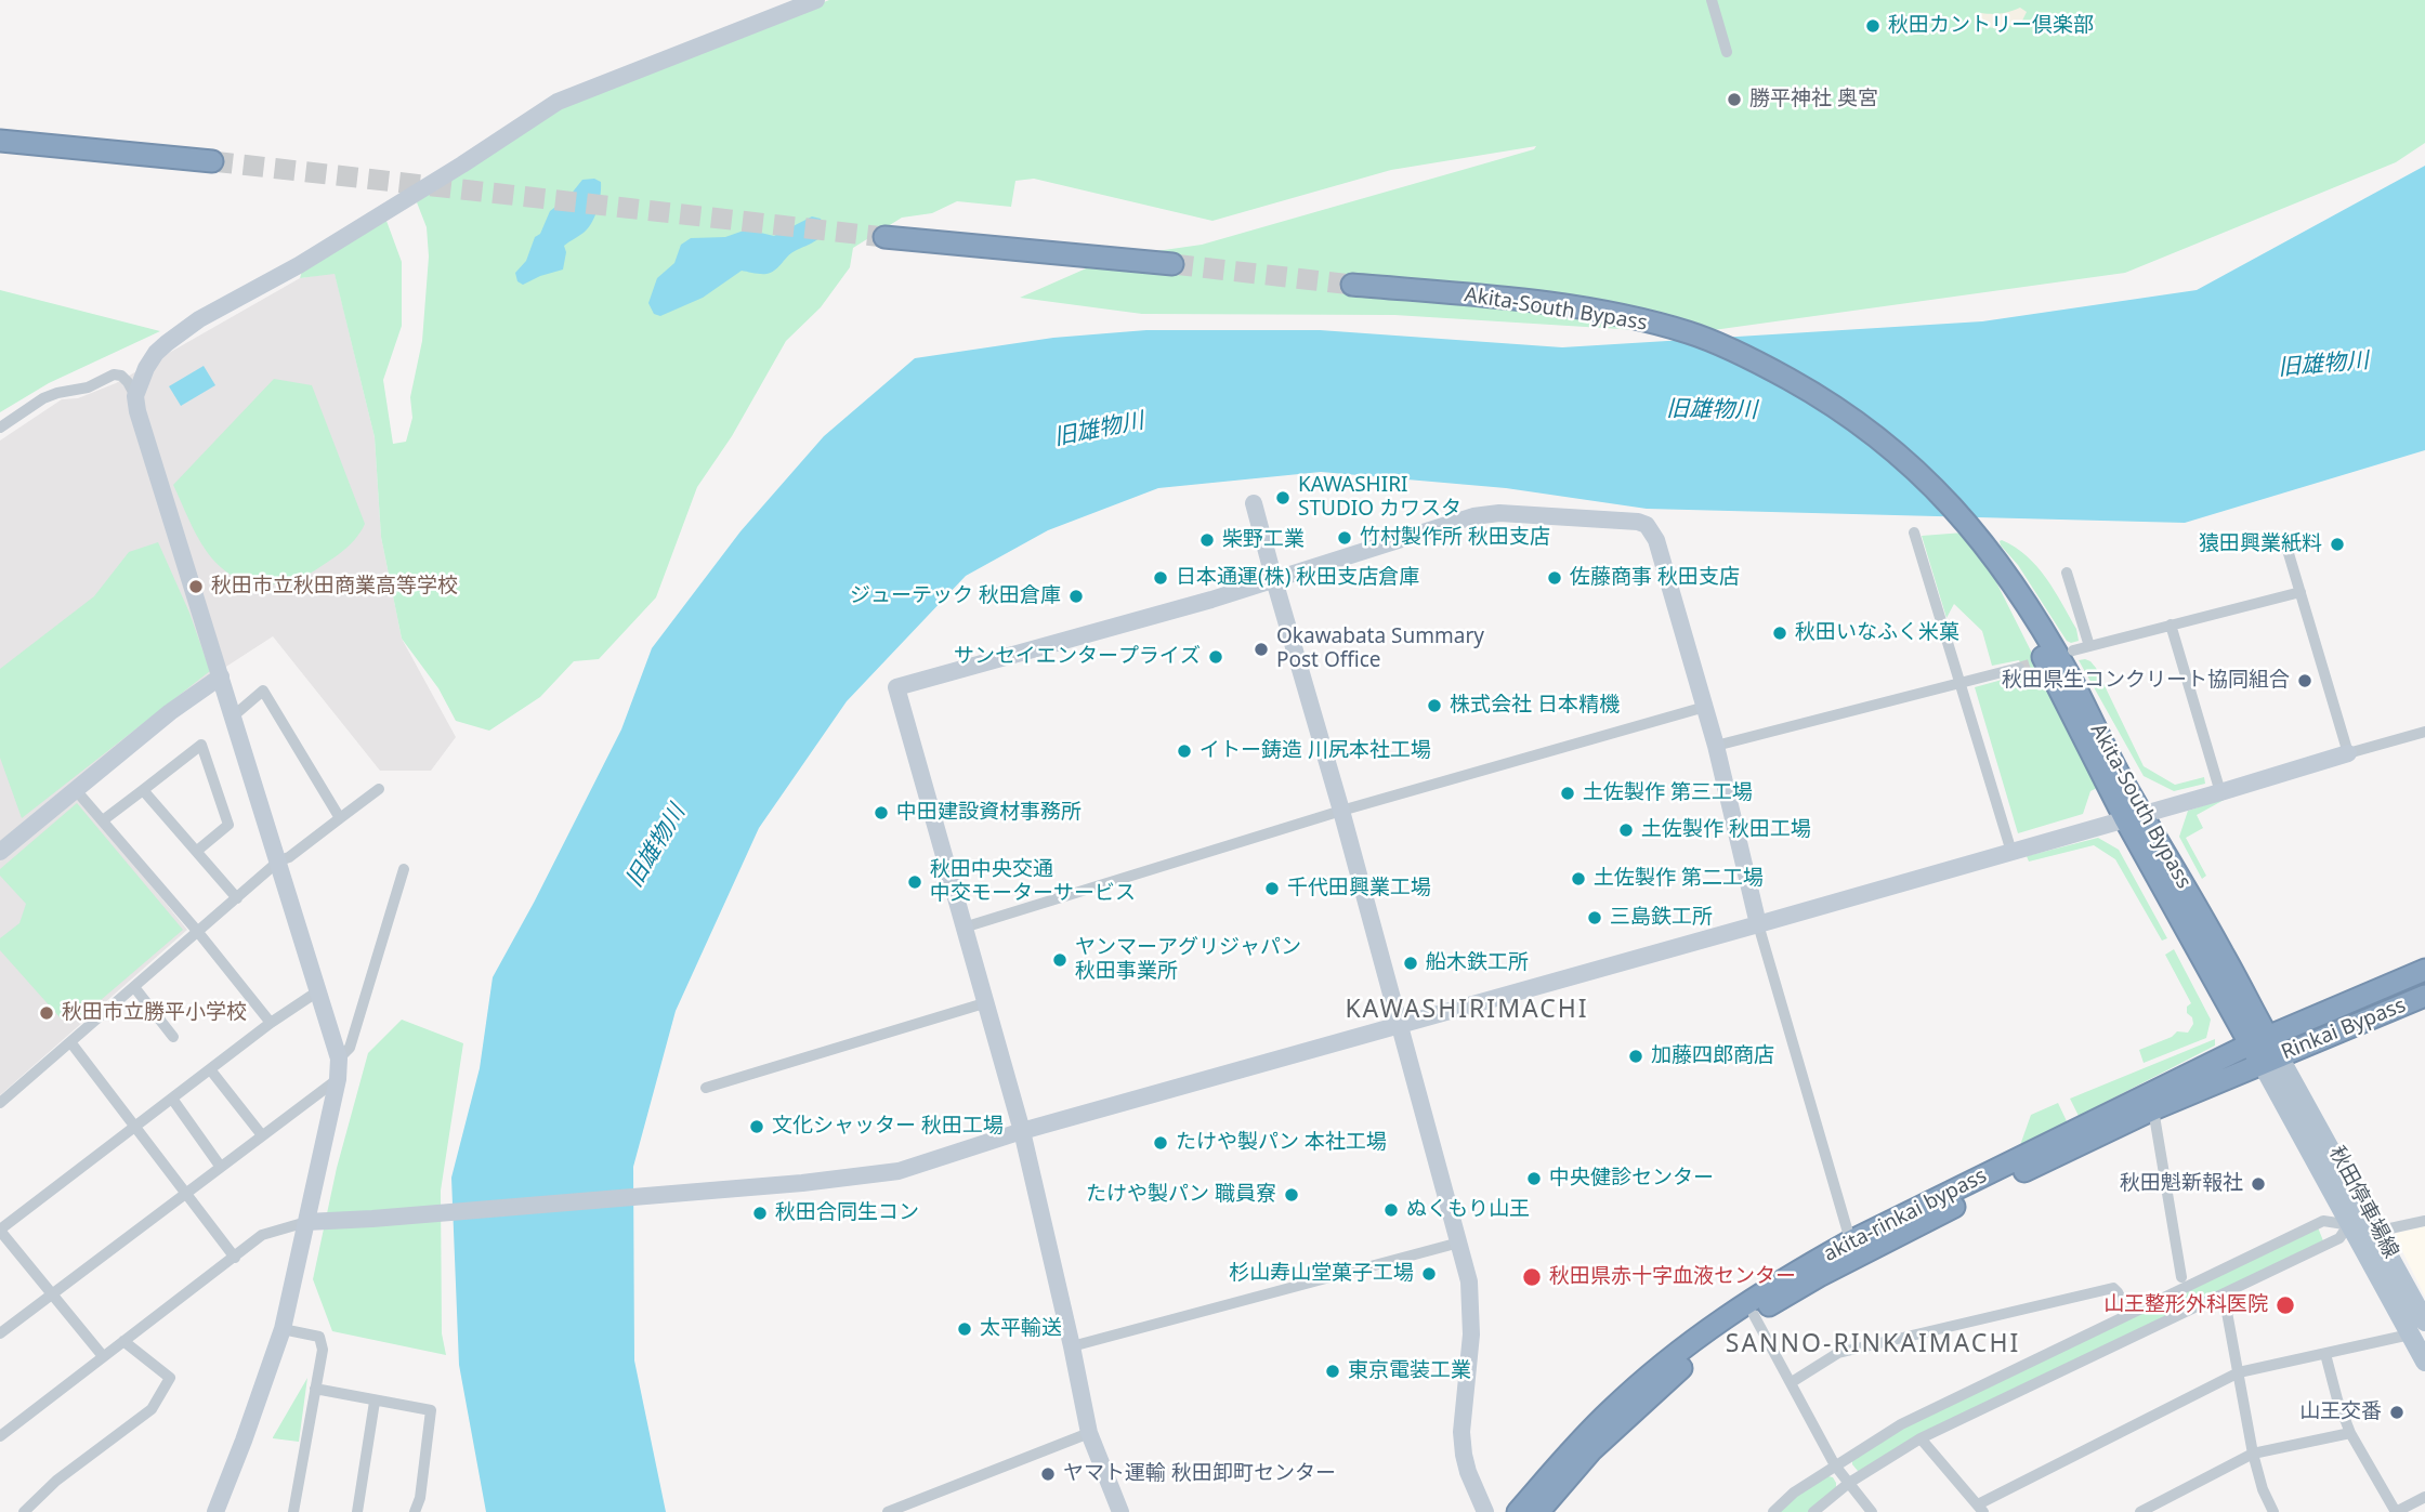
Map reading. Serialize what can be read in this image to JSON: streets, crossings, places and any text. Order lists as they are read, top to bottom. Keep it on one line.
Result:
{"streets":{"highway":["Akita-South Bypass","Rinkai Bypass","akita-rinkai bypass"],"main road":["秋田停車場線"]},"crossings":[["Akita-South Bypass","Rinkai Bypass"],["Akita-South Bypass","秋田停車場線"],["Akita-South Bypass","akita-rinkai bypass"],["Rinkai Bypass","秋田停車場線"],["Rinkai Bypass","akita-rinkai bypass"],["秋田停車場線","akita-rinkai bypass"]],"districts":["KAWASHIRIMACHI","SANNO-RINKAIMACHI"],"water":["旧雄物川"],"places":["秋田カントリー倶楽部","勝平神社 奥宮","KAWASHIRI STUDIO カワスタ","竹村製作所 秋田支店","柴野工業","猿田興業紙料","日本通運(株) 秋田支店倉庫","佐藤商事 秋田支店","秋田市立秋田商業高等学校","ジューテック 秋田倉庫","秋田いなふく米菓","Okawabata Summary Post Office","サンセイエンタープライズ","秋田県生コンクリート協同組合","株式会社 日本精機","イトー鋳造 川尻本社工場","土佐製作 第三工場","中田建設資材事務所","土佐製作 秋田工場","土佐製作 第二工場","秋田中央交通 中交モーターサービス","千代田興業工場","三島鉄工所","ヤンマーアグリジャパン 秋田事業所","船木鉄工所","秋田市立勝平小学校","加藤四郎商店","文化シャッター 秋田工場","たけや製パン 本社工場","中央健診センター","秋田魁新報社","たけや製パン 職員寮","ぬくもり山王","秋田合同生コン","杉山寿山堂菓子工場","秋田県赤十字血液センター","山王整形外科医院","太平輸送","東京電装工業","山王交番","ヤマト運輸 秋田卸町センター"]}
